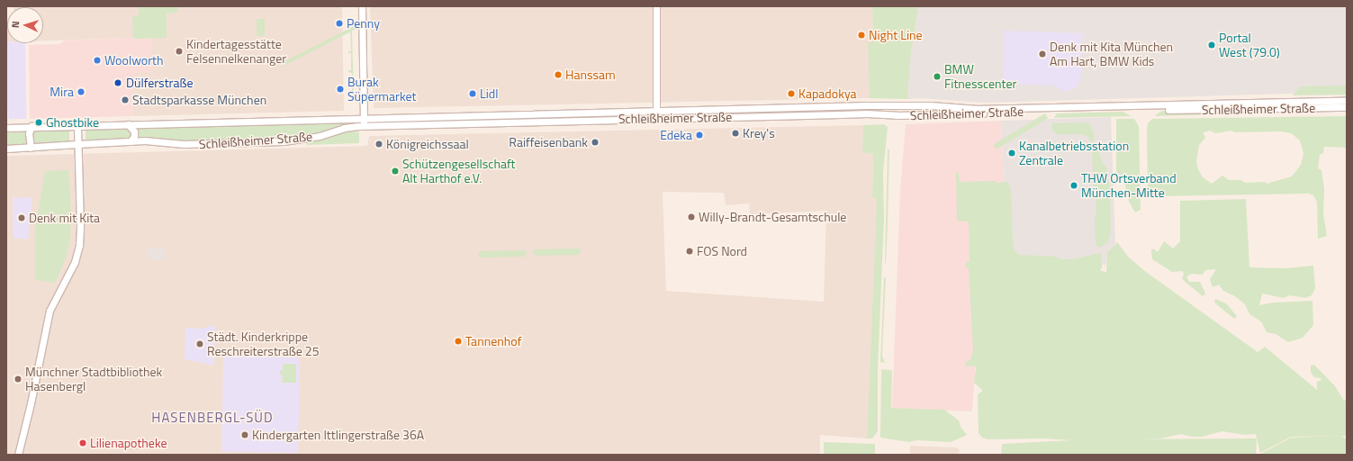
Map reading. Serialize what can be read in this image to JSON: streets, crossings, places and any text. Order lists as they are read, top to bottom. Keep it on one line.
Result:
{"streets":{"main road":["Schleißheimer Straße"]},"districts":["HASENBERGL-SÜD"],"places":["Penny","Night Line","Portal West (79.0)","Kindertagesstätte Felsennelkenanger","Denk mit Kita München Am Hart, BMW Kids","Woolworth","Hanssam","BMW Fitnesscenter","Dülferstraße","Burak Süpermarket","Mira","Lidl","Kapadokya","Stadtsparkasse München","Ghostbike","Krey's","Edeka","Raiffeisenbank","Königreichssaal","Kanalbetriebsstation Zentrale","Schützengesellschaft Alt Harthof e.V.","THW Ortsverband München-Mitte","Willy-Brandt-Gesamtschule","Denk mit Kita","FOS Nord","Tannenhof","Städt. Kinderkrippe Reschreiterstraße 25","Münchner Stadtbibliothek Hasenbergl","Kindergarten Ittlingerstraße 36A","Lilienapotheke"],"north":"left"}
